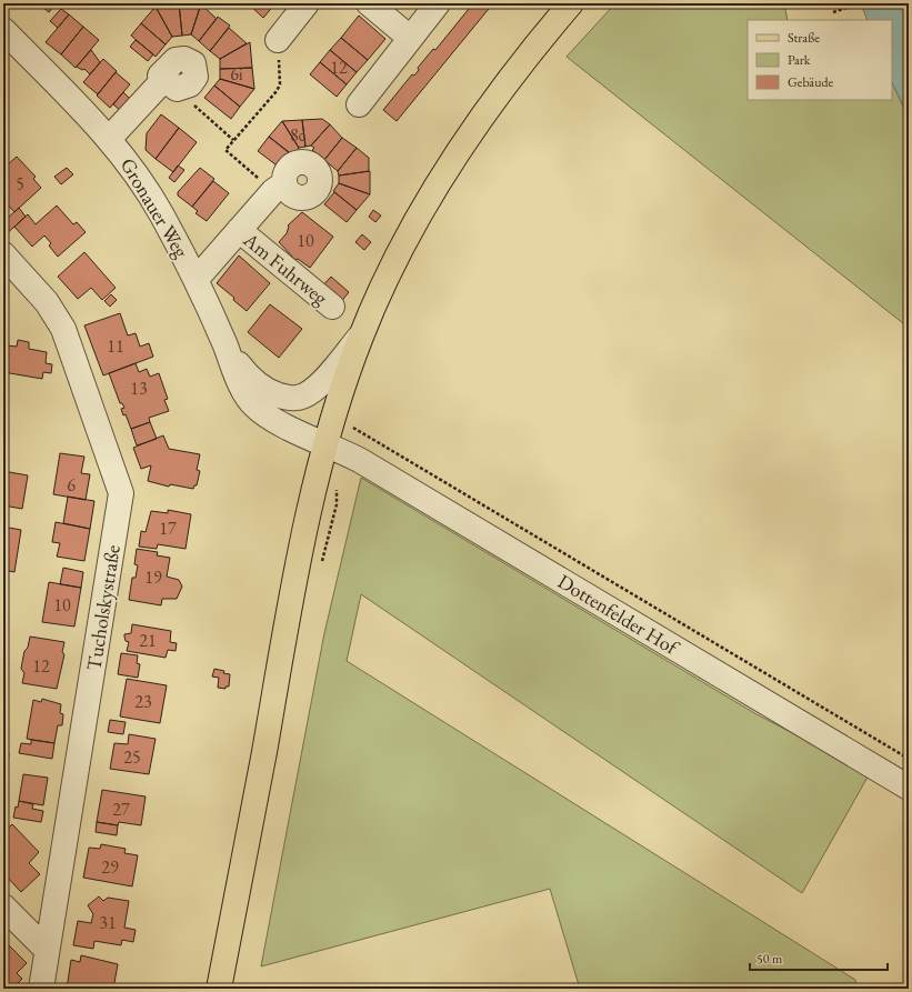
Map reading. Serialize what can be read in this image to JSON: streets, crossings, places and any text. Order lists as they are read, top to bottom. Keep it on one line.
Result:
{"streets":{"street":["Gronauer Weg","Am Fuhrweg","Tucholskystraße","Dottenfelder Hof"]},"crossings":[["Gronauer Weg","Am Fuhrweg"],["Gronauer Weg","Dottenfelder Hof"]],"house_numbers":["12","6i","8c","5","10","11","13","6","17","19","10","21","12","23","25","27","29","31"],"legend":["Straße","Park","Gebäude"],"scale_bar":"50 m"}
